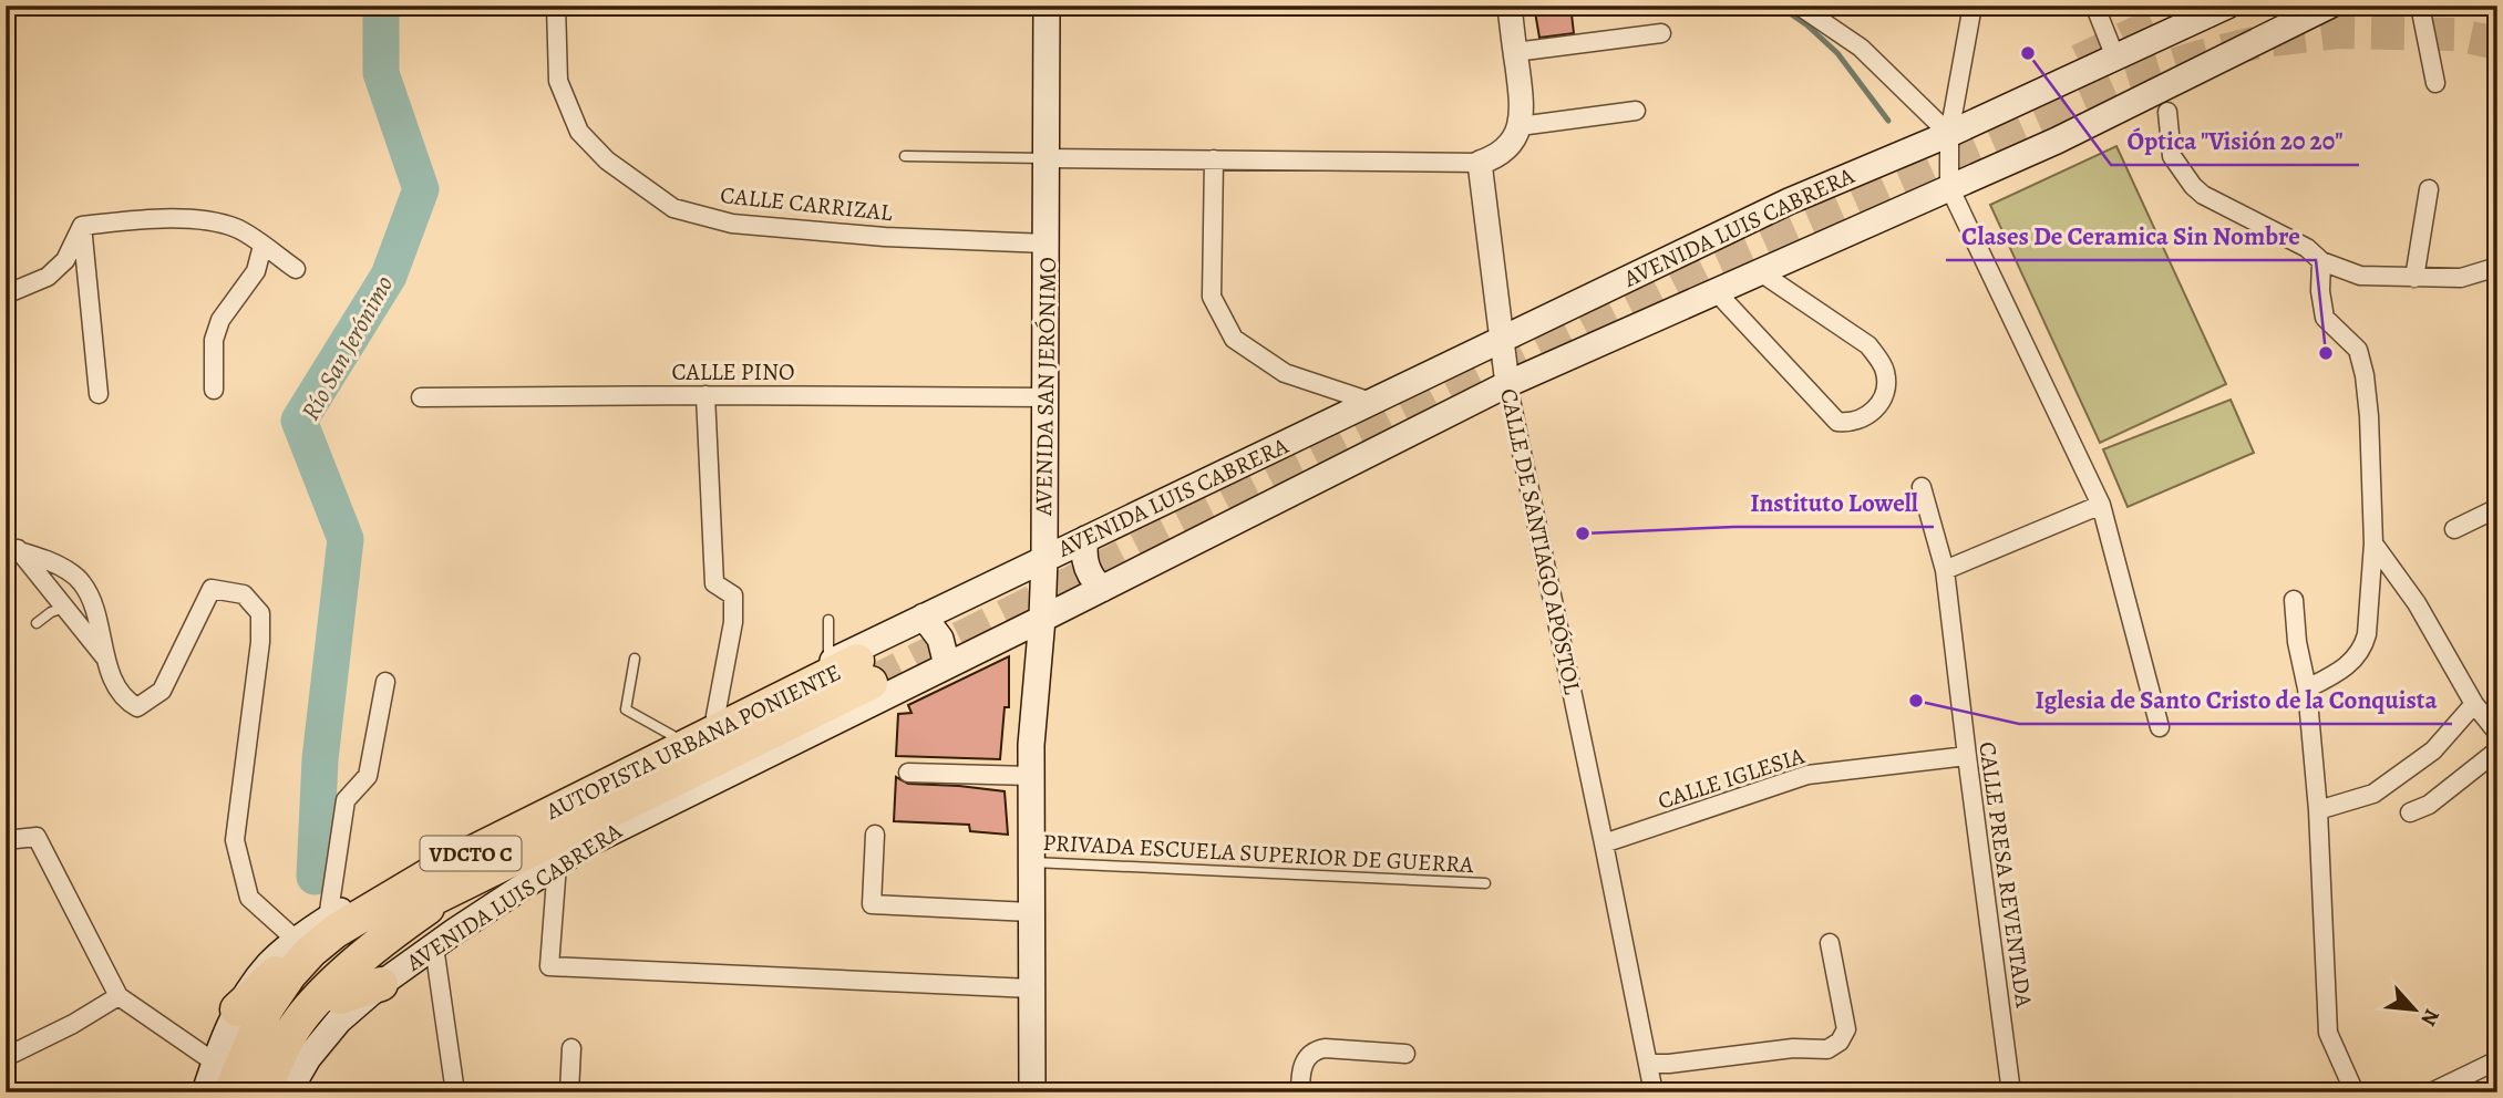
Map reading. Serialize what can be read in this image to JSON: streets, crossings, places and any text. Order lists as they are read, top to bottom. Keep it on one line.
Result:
{"streets":{"highway":["AUTOPISTA URBANA PONIENTE","VDCTO C"],"main road":["AVENIDA LUIS CABRERA","AVENIDA SAN JERÓNIMO"],"street":["CALLE CARRIZAL","CALLE PINO","CALLE DE SANTIAGO APÓSTOL","CALLE IGLESIA","CALLE PRESA REVENTADA"],"lane":["PRIVADA ESCUELA SUPERIOR DE GUERRA"]},"crossings":[["CALLE CARRIZAL","AVENIDA SAN JERÓNIMO"],["AVENIDA LUIS CABRERA","AVENIDA SAN JERÓNIMO"],["AVENIDA LUIS CABRERA","CALLE DE SANTIAGO APÓSTOL"],["AVENIDA LUIS CABRERA","AUTOPISTA URBANA PONIENTE"],["CALLE PINO","AVENIDA SAN JERÓNIMO"],["AVENIDA SAN JERÓNIMO","PRIVADA ESCUELA SUPERIOR DE GUERRA"],["CALLE DE SANTIAGO APÓSTOL","CALLE IGLESIA"],["CALLE IGLESIA","CALLE PRESA REVENTADA"]],"water":["Río San Jerónimo"],"places":["Óptica \"Visión 20 20\"","Clases De Ceramica Sin Nombre","Instituto Lowell","Iglesia de Santo Cristo de la Conquista"],"north":"bottom right"}
